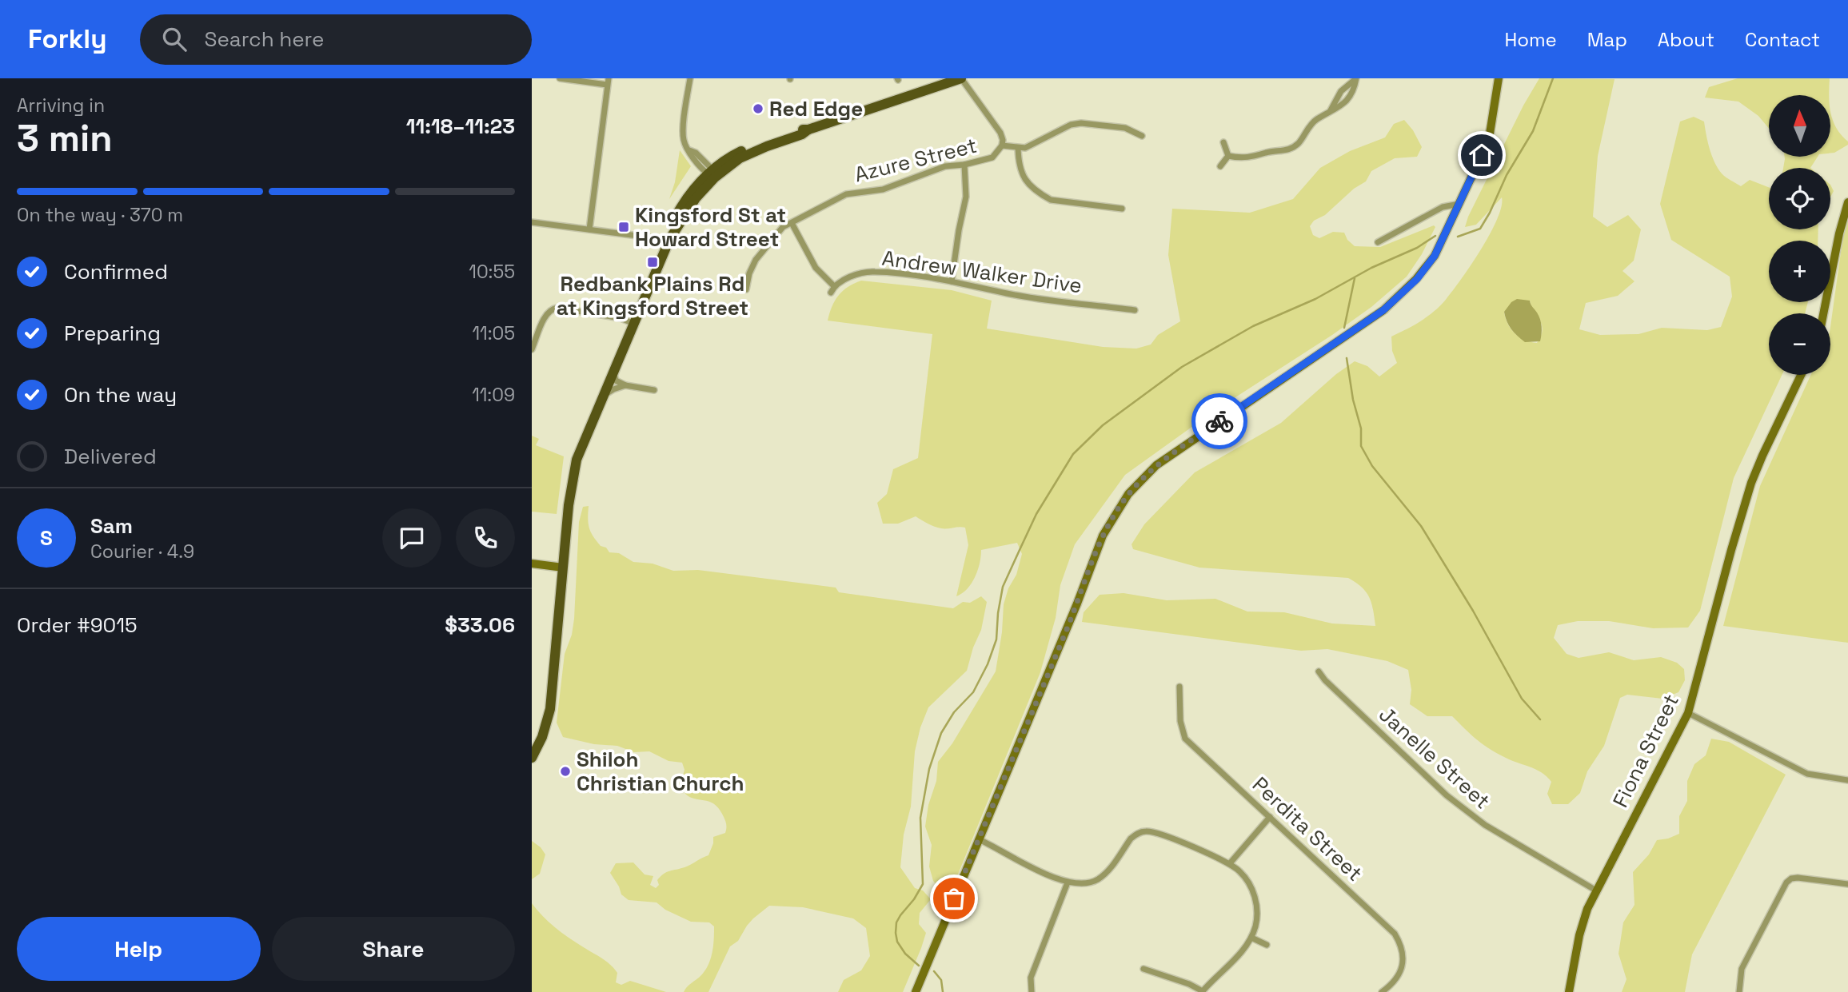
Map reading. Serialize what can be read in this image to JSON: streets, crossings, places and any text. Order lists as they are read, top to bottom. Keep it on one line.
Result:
{"streets":{"street":["Azure Street","Andrew Walker Drive","Fiona Street","Janelle Street","Perdita Street"]},"crossings":[["Fiona Street","Janelle Street"]],"places":{"other":["Red Edge","Shiloh Christian Church"],"transit":["Kingsford St at Howard Street","Redbank Plains Rd at Kingsford Street"]},"north":"top","page":{"header":"Forkly","search":"Search here","nav":["Home","Map","About","Contact"],"heading":["3 min","Arriving in","11:18–11:23"],"panel":["Sam","Courier · 4.9","Order #9015","$33.06"],"map_buttons":["+","−"],"bar":"On the way · 370 m","list":[["Confirmed","10:55"],["Preparing","11:05"],["On the way","11:09"],"Delivered"],"round":"S","buttons":["Help","Share"]}}
